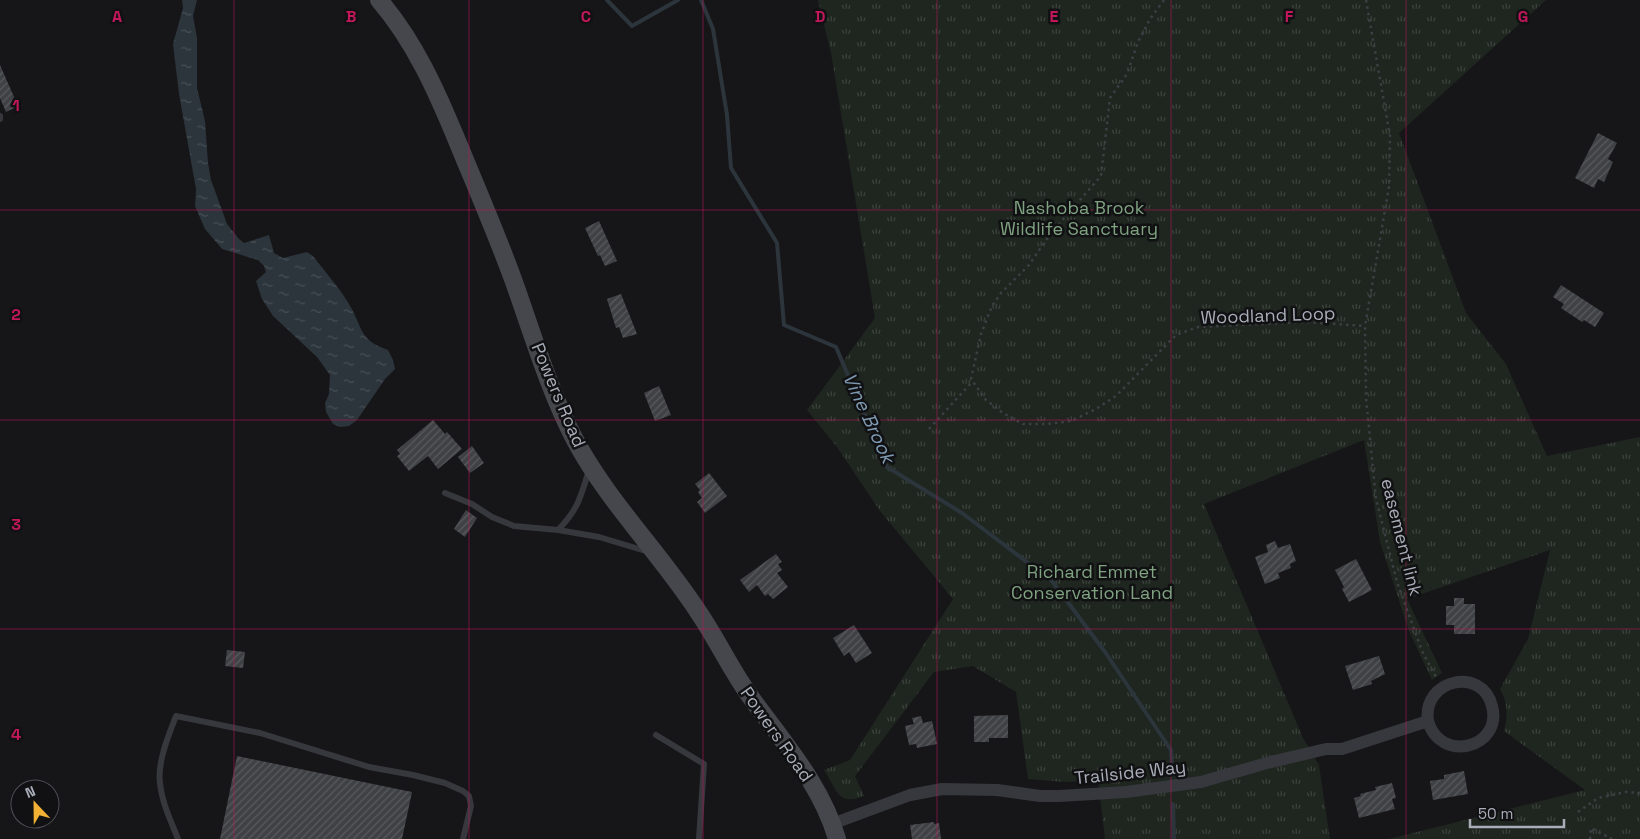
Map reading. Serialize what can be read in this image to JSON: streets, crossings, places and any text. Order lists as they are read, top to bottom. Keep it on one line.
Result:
{"streets":{"main road":["Powers Road"],"street":["Trailside Way"],"path":["Woodland Loop","easement link"]},"crossings":[["Woodland Loop","easement link"],["Powers Road","Trailside Way"],["easement link","Trailside Way"]],"water":["Vine Brook"],"parks":["Nashoba Brook Wildlife Sanctuary","Richard Emmet Conservation Land"],"scale_bar":"50 m","north":"top","grid":{"columns":["A","B","C","D","E","F","G"],"rows":["1","2","3","4"]}}
